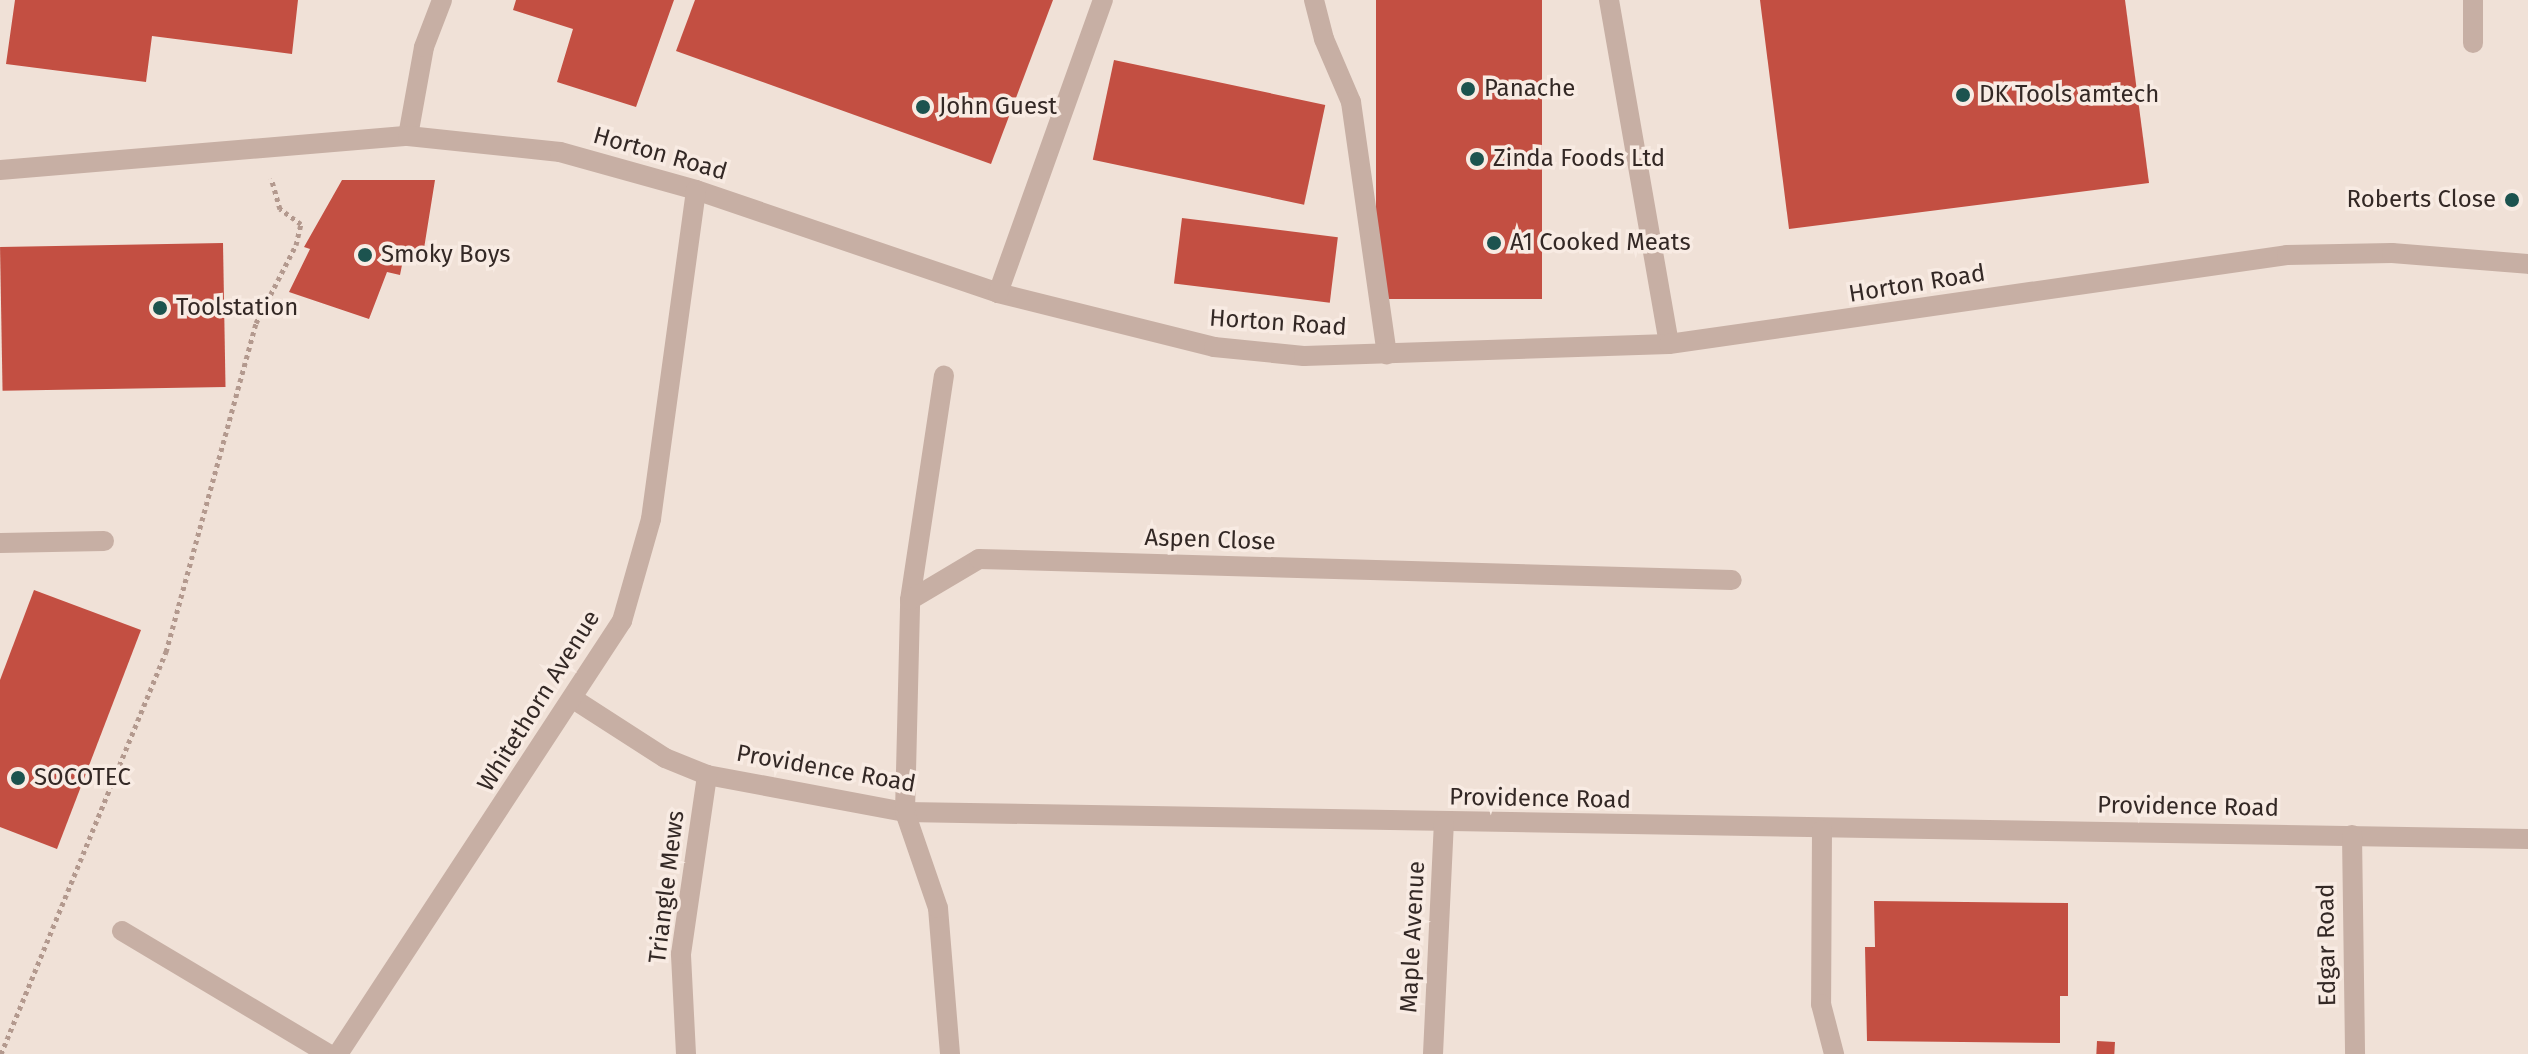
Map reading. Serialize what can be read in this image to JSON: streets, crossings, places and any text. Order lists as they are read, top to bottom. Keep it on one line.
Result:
{"streets":{"street":["Horton Road","Aspen Close","Whitethorn Avenue","Providence Road","Triangle Mews","Maple Avenue","Edgar Road"]},"crossings":[["Horton Road","Whitethorn Avenue"],["Whitethorn Avenue","Providence Road"],["Providence Road","Triangle Mews"],["Providence Road","Maple Avenue"],["Providence Road","Edgar Road"]],"places":["Panache","DK Tools amtech","John Guest","Zinda Foods Ltd","Roberts Close","A1 Cooked Meats","Smoky Boys","Toolstation","SOCOTEC"]}
